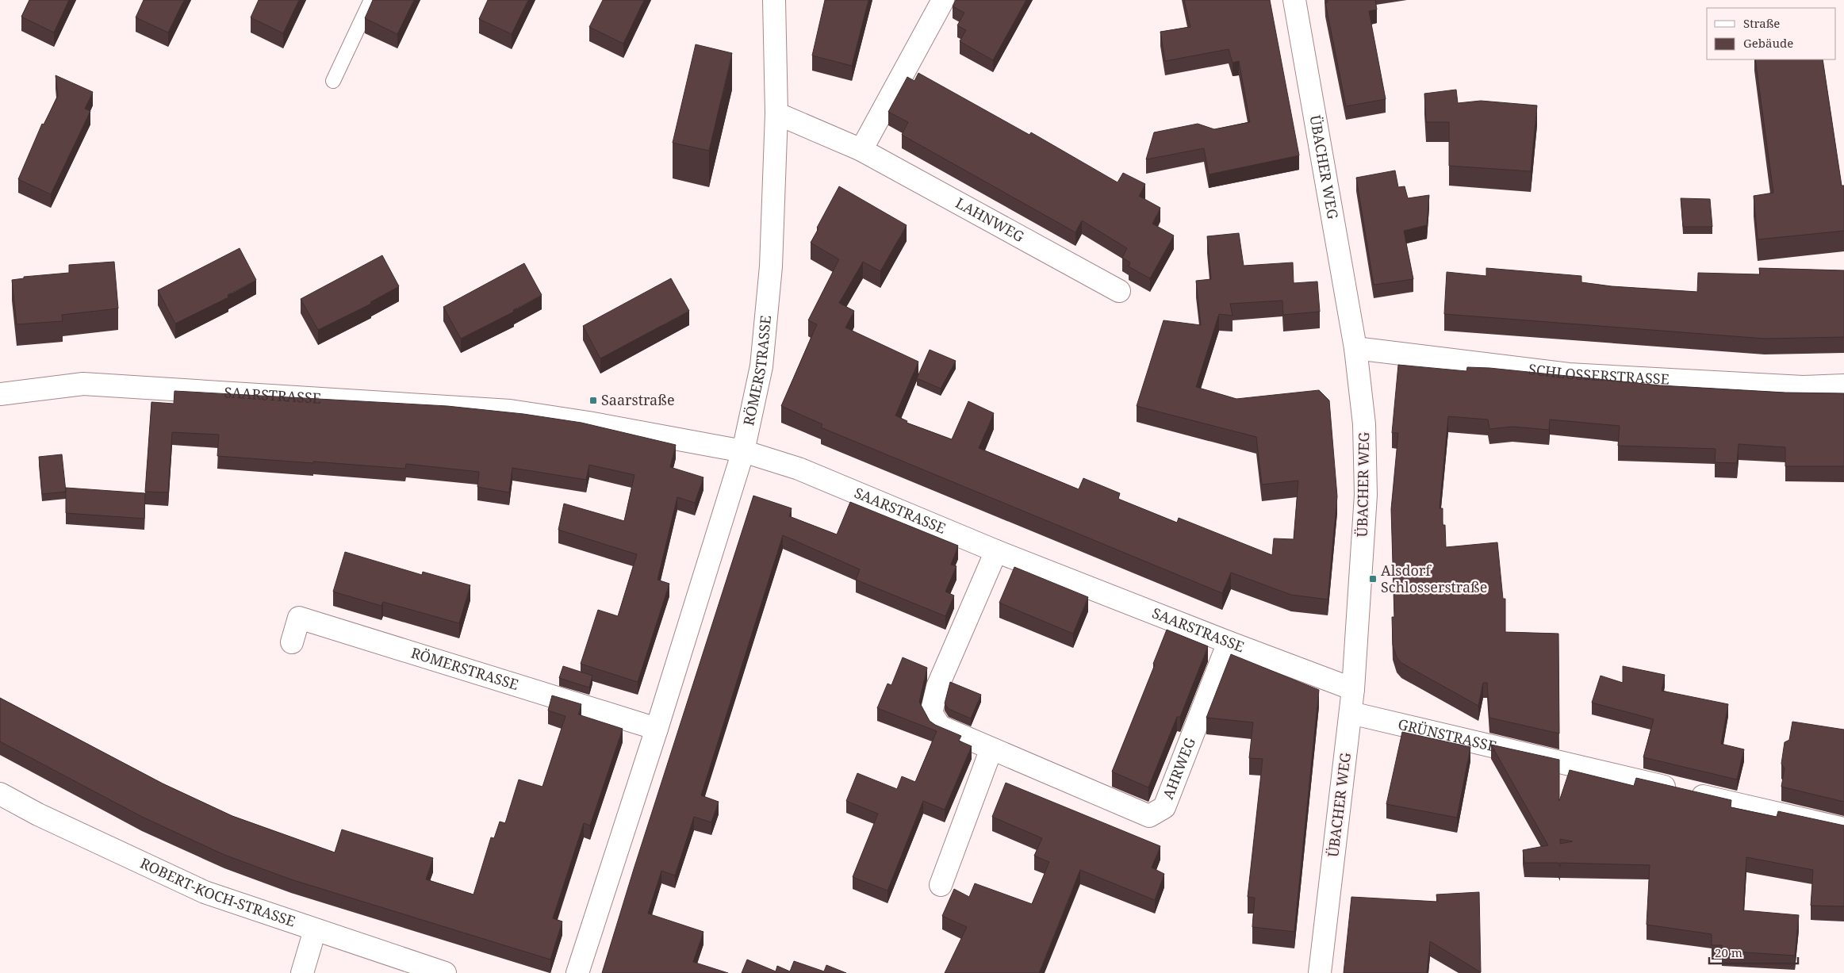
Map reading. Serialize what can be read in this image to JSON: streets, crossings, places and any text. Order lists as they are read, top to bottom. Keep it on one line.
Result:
{"streets":{"street":["ÜBACHER WEG","LAHNWEG","RÖMERSTRASSE","SCHLOSSERSTRASSE","SAARSTRASSE","GRÜNSTRASSE","AHRWEG","ROBERT-KOCH-STRASSE"]},"crossings":[["ÜBACHER WEG","SCHLOSSERSTRASSE"],["ÜBACHER WEG","SAARSTRASSE"],["ÜBACHER WEG","GRÜNSTRASSE"],["LAHNWEG","RÖMERSTRASSE"],["RÖMERSTRASSE","SAARSTRASSE"],["SAARSTRASSE","AHRWEG"]],"places":{"transit":["Saarstraße","Alsdorf Schlosserstraße"]},"legend":["Straße","Gebäude"],"scale_bar":"20 m"}
